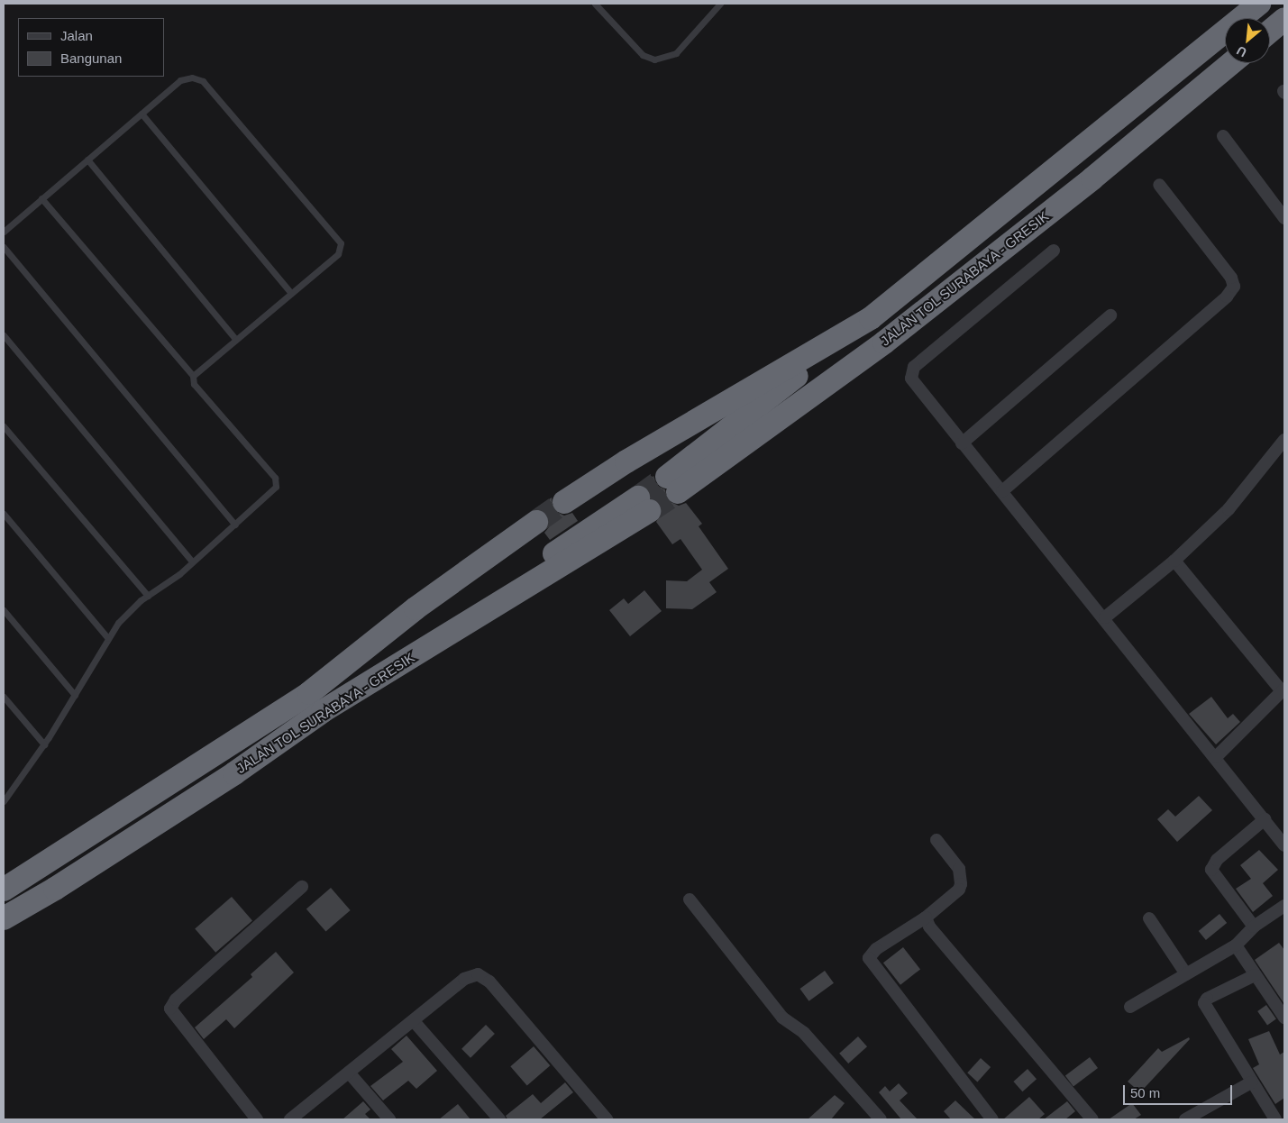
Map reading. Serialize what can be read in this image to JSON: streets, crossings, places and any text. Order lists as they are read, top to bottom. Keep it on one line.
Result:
{"streets":{"highway":["JALAN TOL SURABAYA - GRESIK"]},"legend":["Jalan","Bangunan"],"scale_bar":"50 m","north":"bottom left"}
